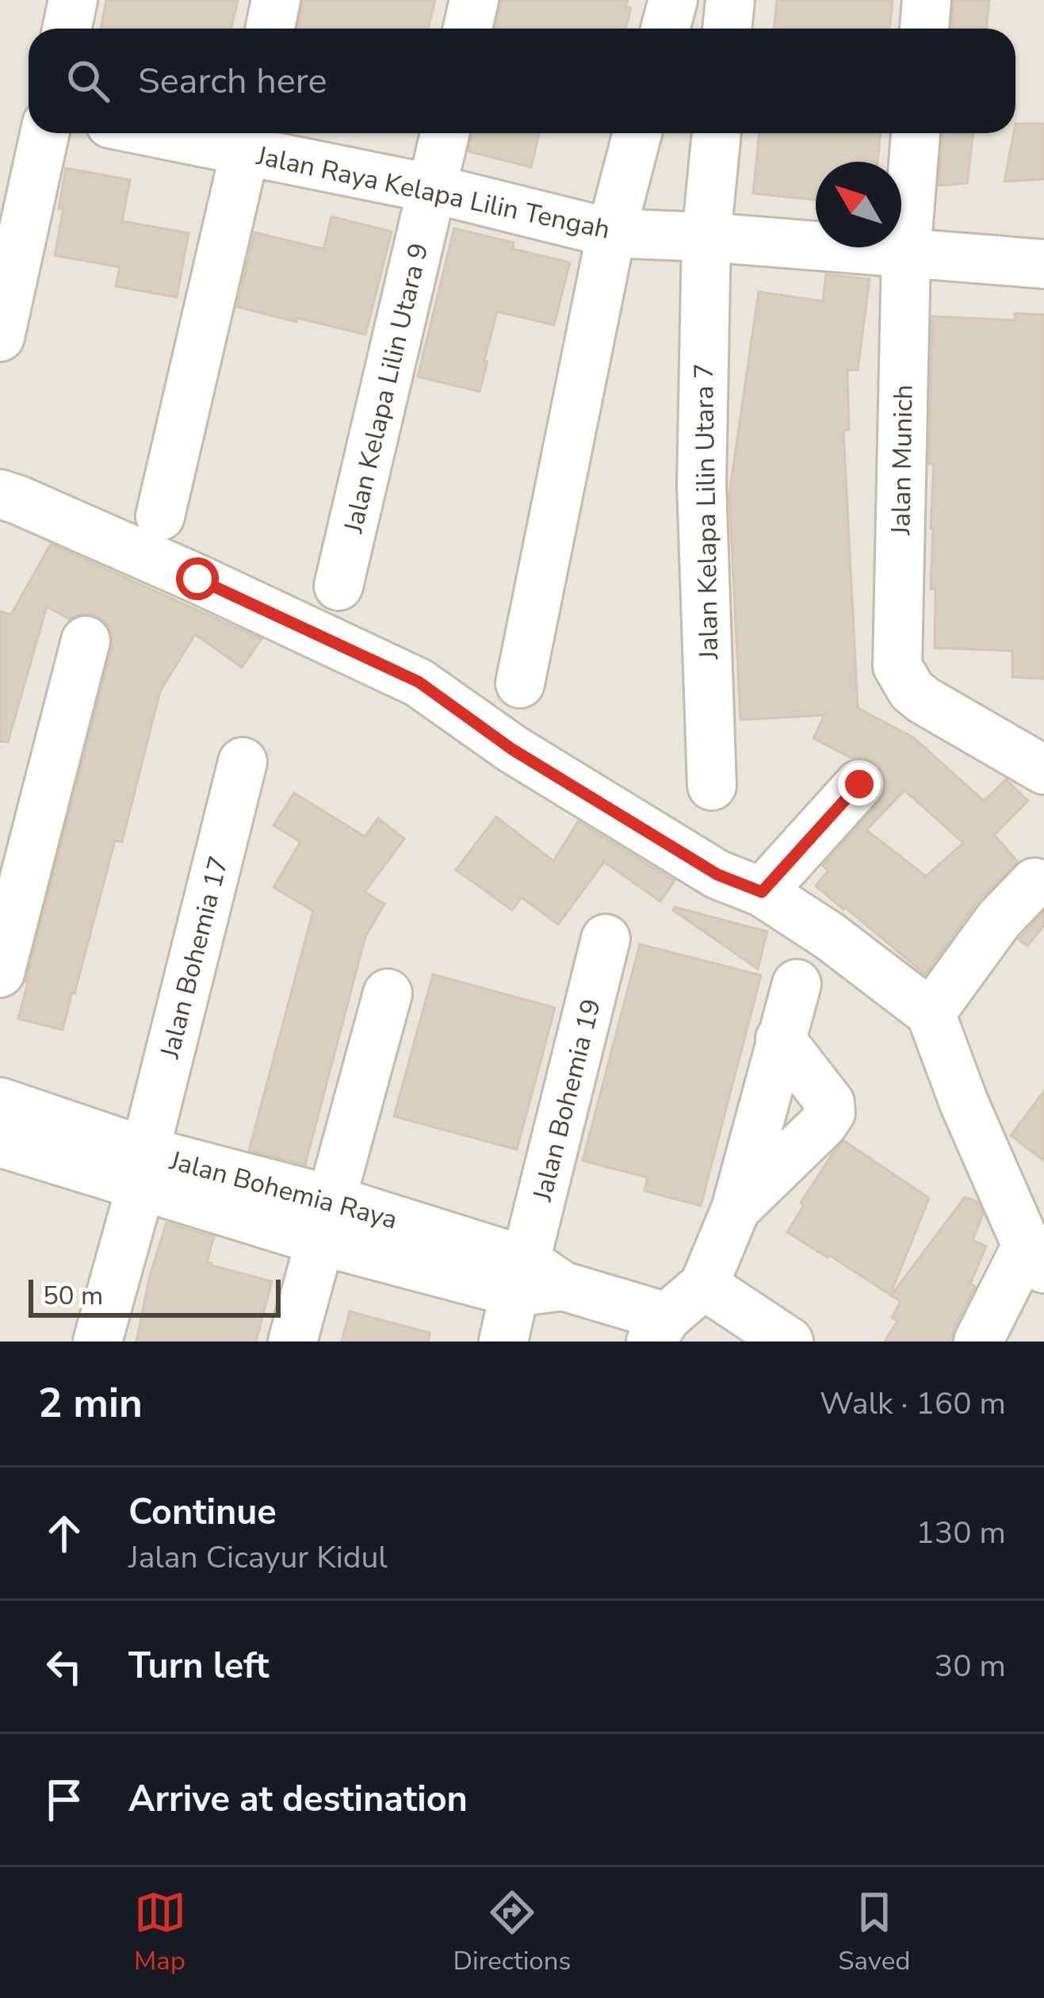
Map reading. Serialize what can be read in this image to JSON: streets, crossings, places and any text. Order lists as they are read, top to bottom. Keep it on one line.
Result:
{"streets":{"street":["Jalan Raya Kelapa Lilin Tengah","Jalan Kelapa Lilin Utara 9","Jalan Munich","Jalan Kelapa Lilin Utara 7","Jalan Bohemia 17","Jalan Bohemia 19","Jalan Bohemia Raya"]},"crossings":[["Jalan Raya Kelapa Lilin Tengah","Jalan Kelapa Lilin Utara 9"],["Jalan Raya Kelapa Lilin Tengah","Jalan Munich"],["Jalan Raya Kelapa Lilin Tengah","Jalan Kelapa Lilin Utara 7"],["Jalan Bohemia 17","Jalan Bohemia Raya"],["Jalan Bohemia 19","Jalan Bohemia Raya"]],"scale_bar":"50 m","north":"top left","page":{"search":"Search here","scale":"50 m","heading":["2 min","Walk · 160 m"],"list":[["Continue","Jalan Cicayur Kidul","130 m"],["Turn left","30 m"],"Arrive at destination"],"nav":["Map","Directions","Saved"]}}
